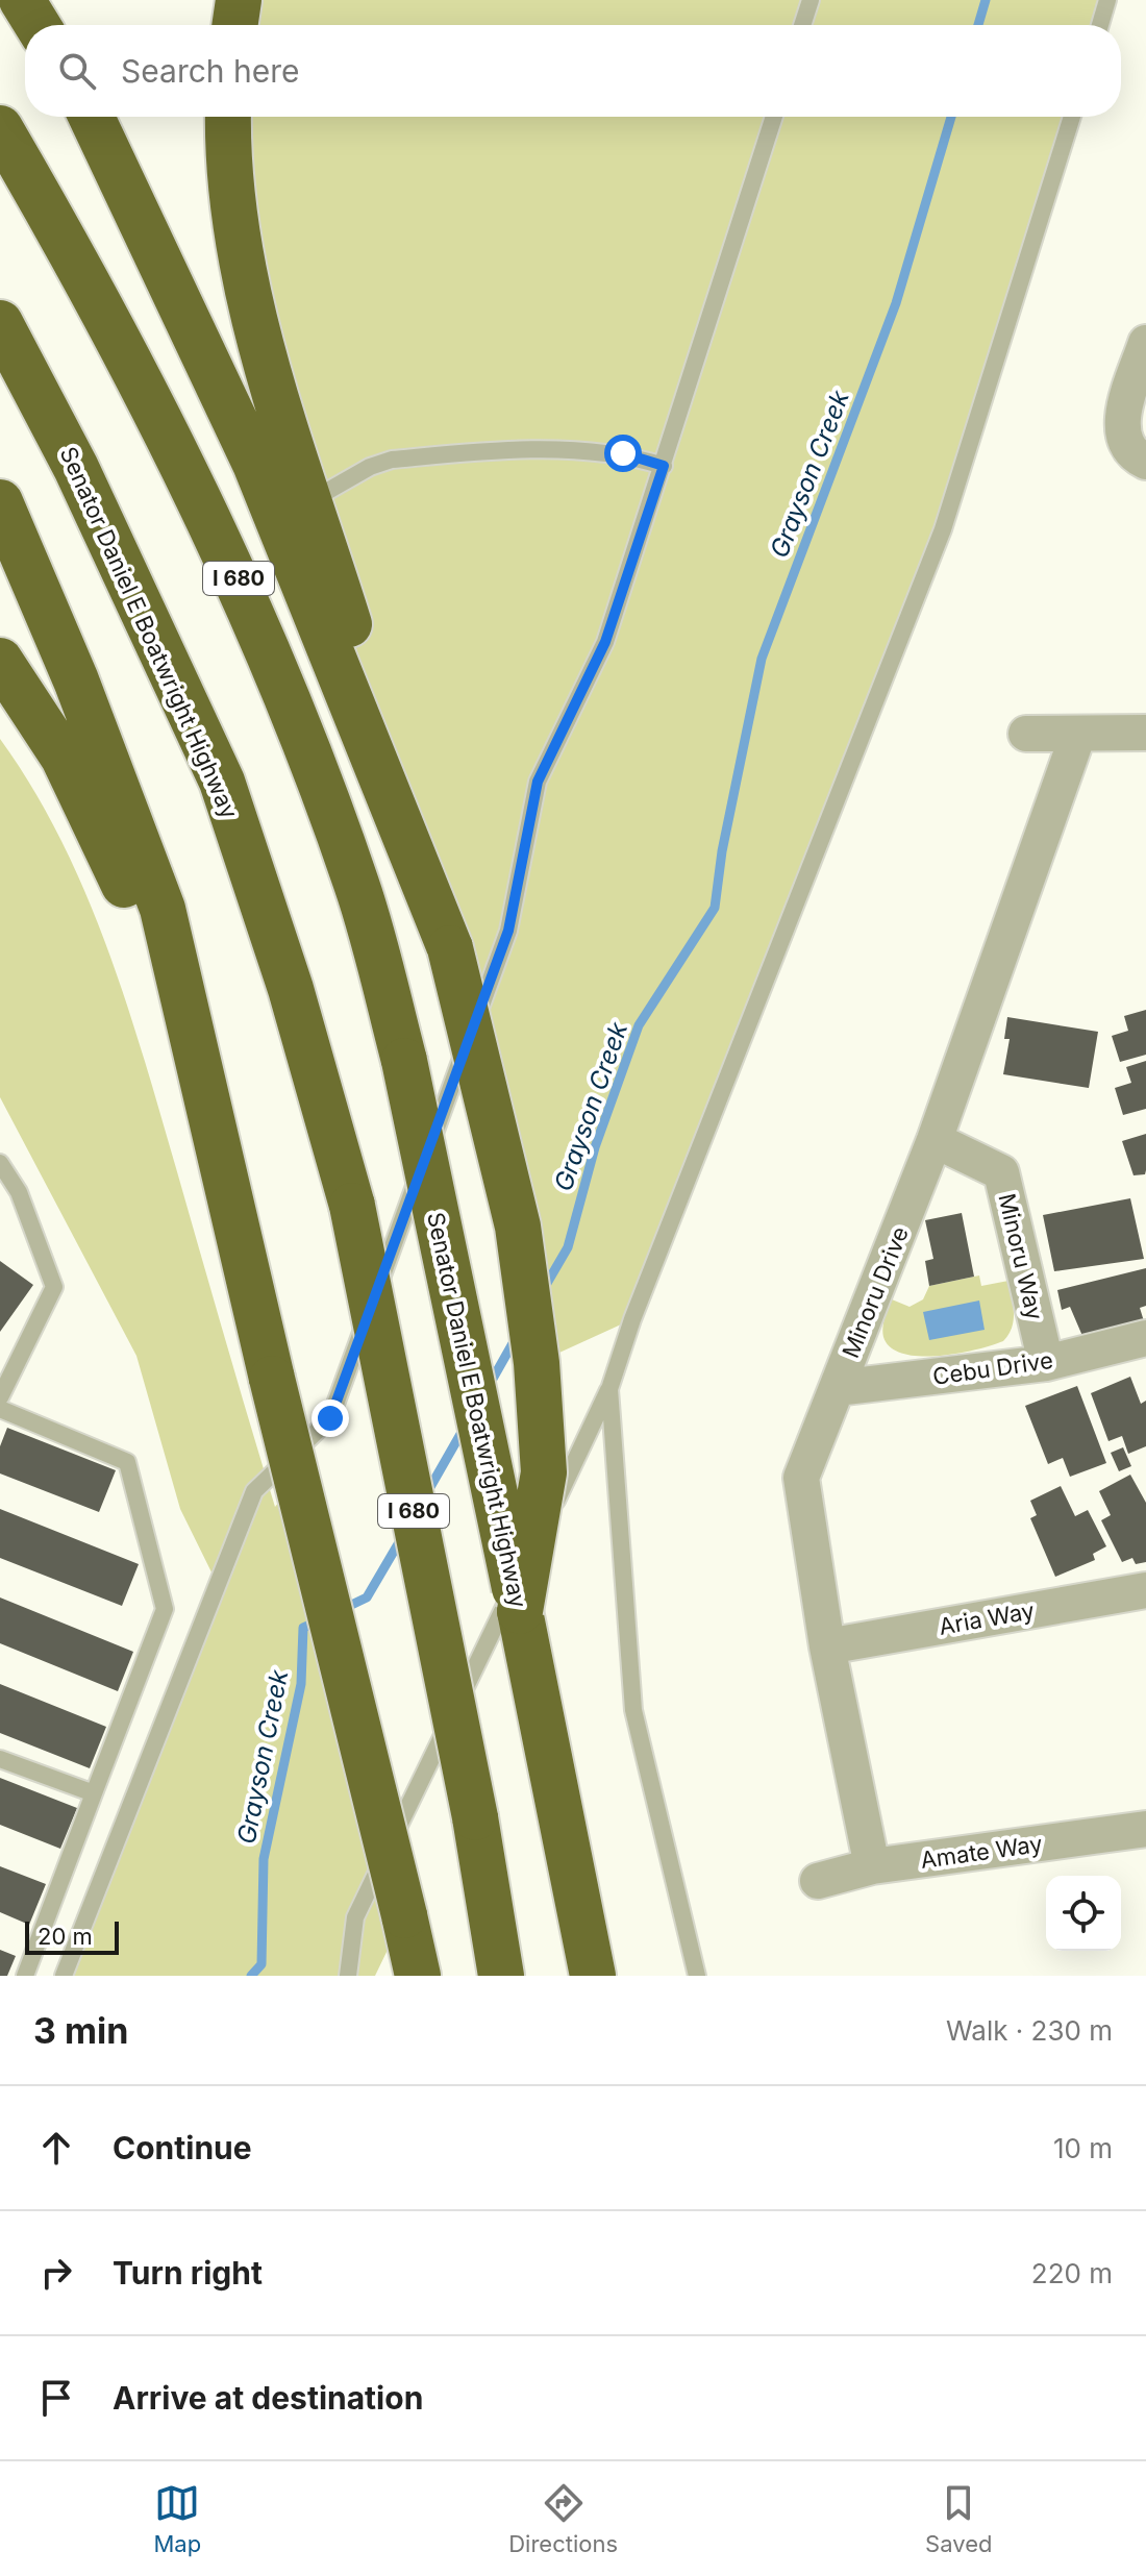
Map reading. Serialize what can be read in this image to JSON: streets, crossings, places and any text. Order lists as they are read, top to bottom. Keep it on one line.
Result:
{"streets":{"highway":["I 680","Senator Daniel E Boatwright Highway"],"street":["Minoru Way","Minoru Drive","Cebu Drive","Aria Way","Amate Way"]},"crossings":[["Minoru Way","Minoru Drive"],["Minoru Way","Cebu Drive"],["Minoru Drive","Cebu Drive"],["Minoru Drive","Aria Way"],["Minoru Drive","Amate Way"]],"water":["Grayson Creek"],"scale_bar":"20 m","page":{"search":"Search here","scale":"20 m","heading":["3 min","Walk · 230 m"],"list":[["Continue","10 m"],["Turn right","220 m"],"Arrive at destination"],"nav":["Map","Directions","Saved"]}}
